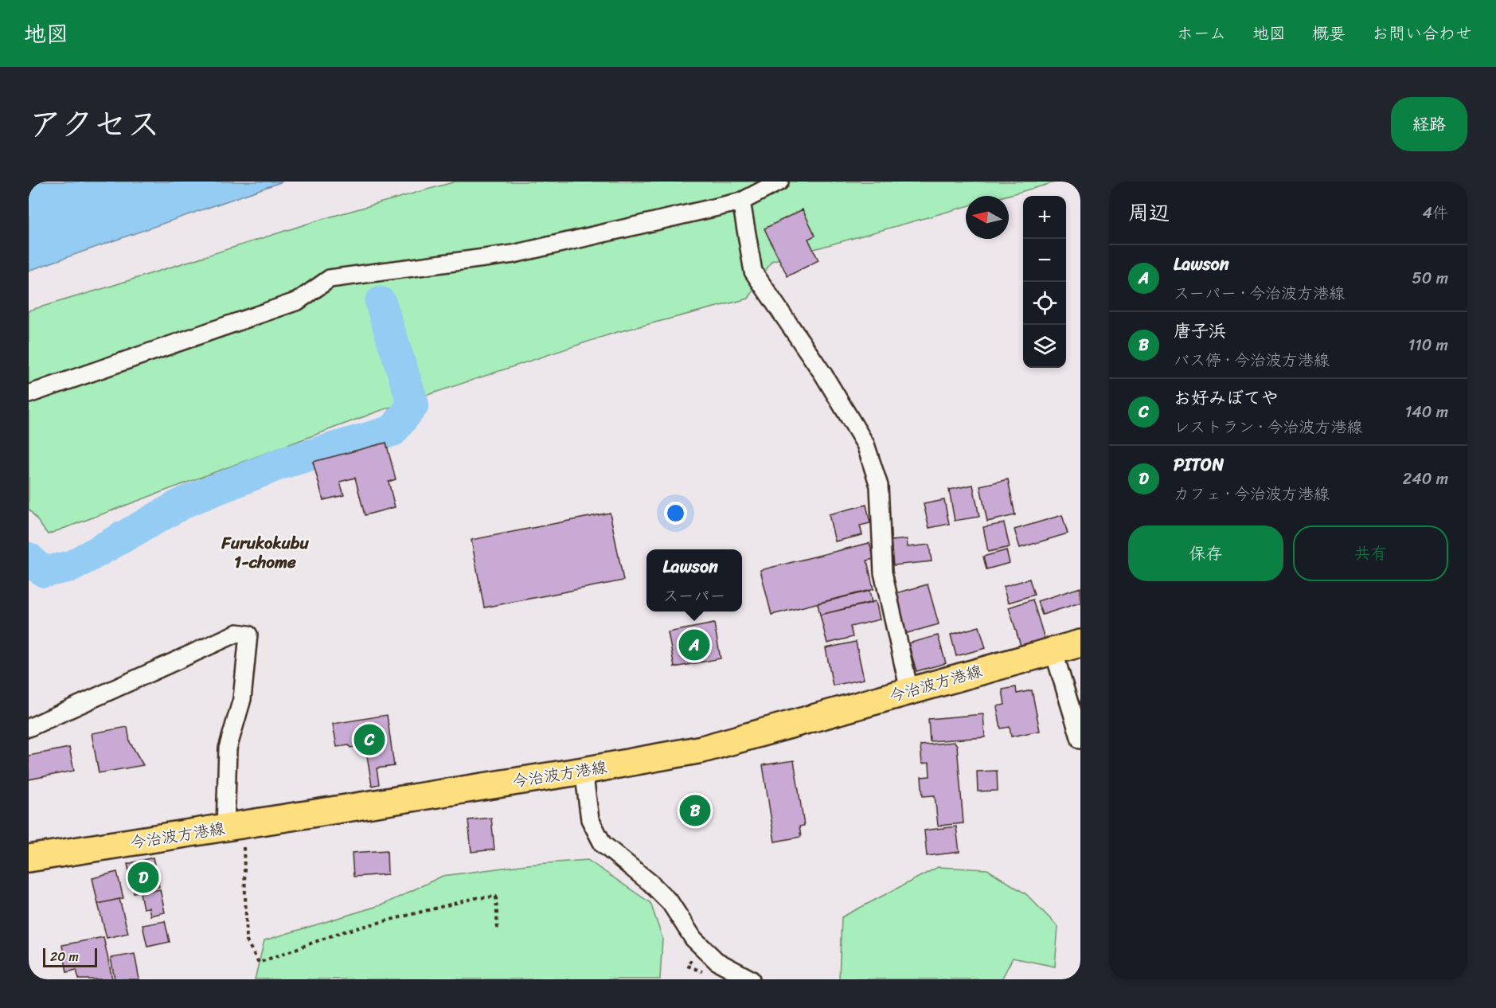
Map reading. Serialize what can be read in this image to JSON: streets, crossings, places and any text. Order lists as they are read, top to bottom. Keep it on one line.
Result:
{"streets":{"main road":["今治波方港線"]},"districts":["Furukokubu 1-chome"],"scale_bar":"20 m","north":"left","page":{"header":"地図","nav":["ホーム","地図","概要","お問い合わせ"],"title":"アクセス","buttons":["経路",["保存","共有"]],"heading":["周辺","4件"],"map_buttons":["+","−"],"list":[{"mark":"A","name":"Lawson","note":"スーパー · 今治波方港線","value":"50 m"},{"mark":"B","name":"唐子浜","note":"バス停 · 今治波方港線","value":"110 m"},{"mark":"C","name":"お好みぼてや","note":"レストラン · 今治波方港線","value":"140 m"},{"mark":"D","name":"PITON","note":"カフェ · 今治波方港線","value":"240 m"}],"popup":["Lawson","スーパー"],"pins":["A","C","B","D"],"scale":"20 m"}}
